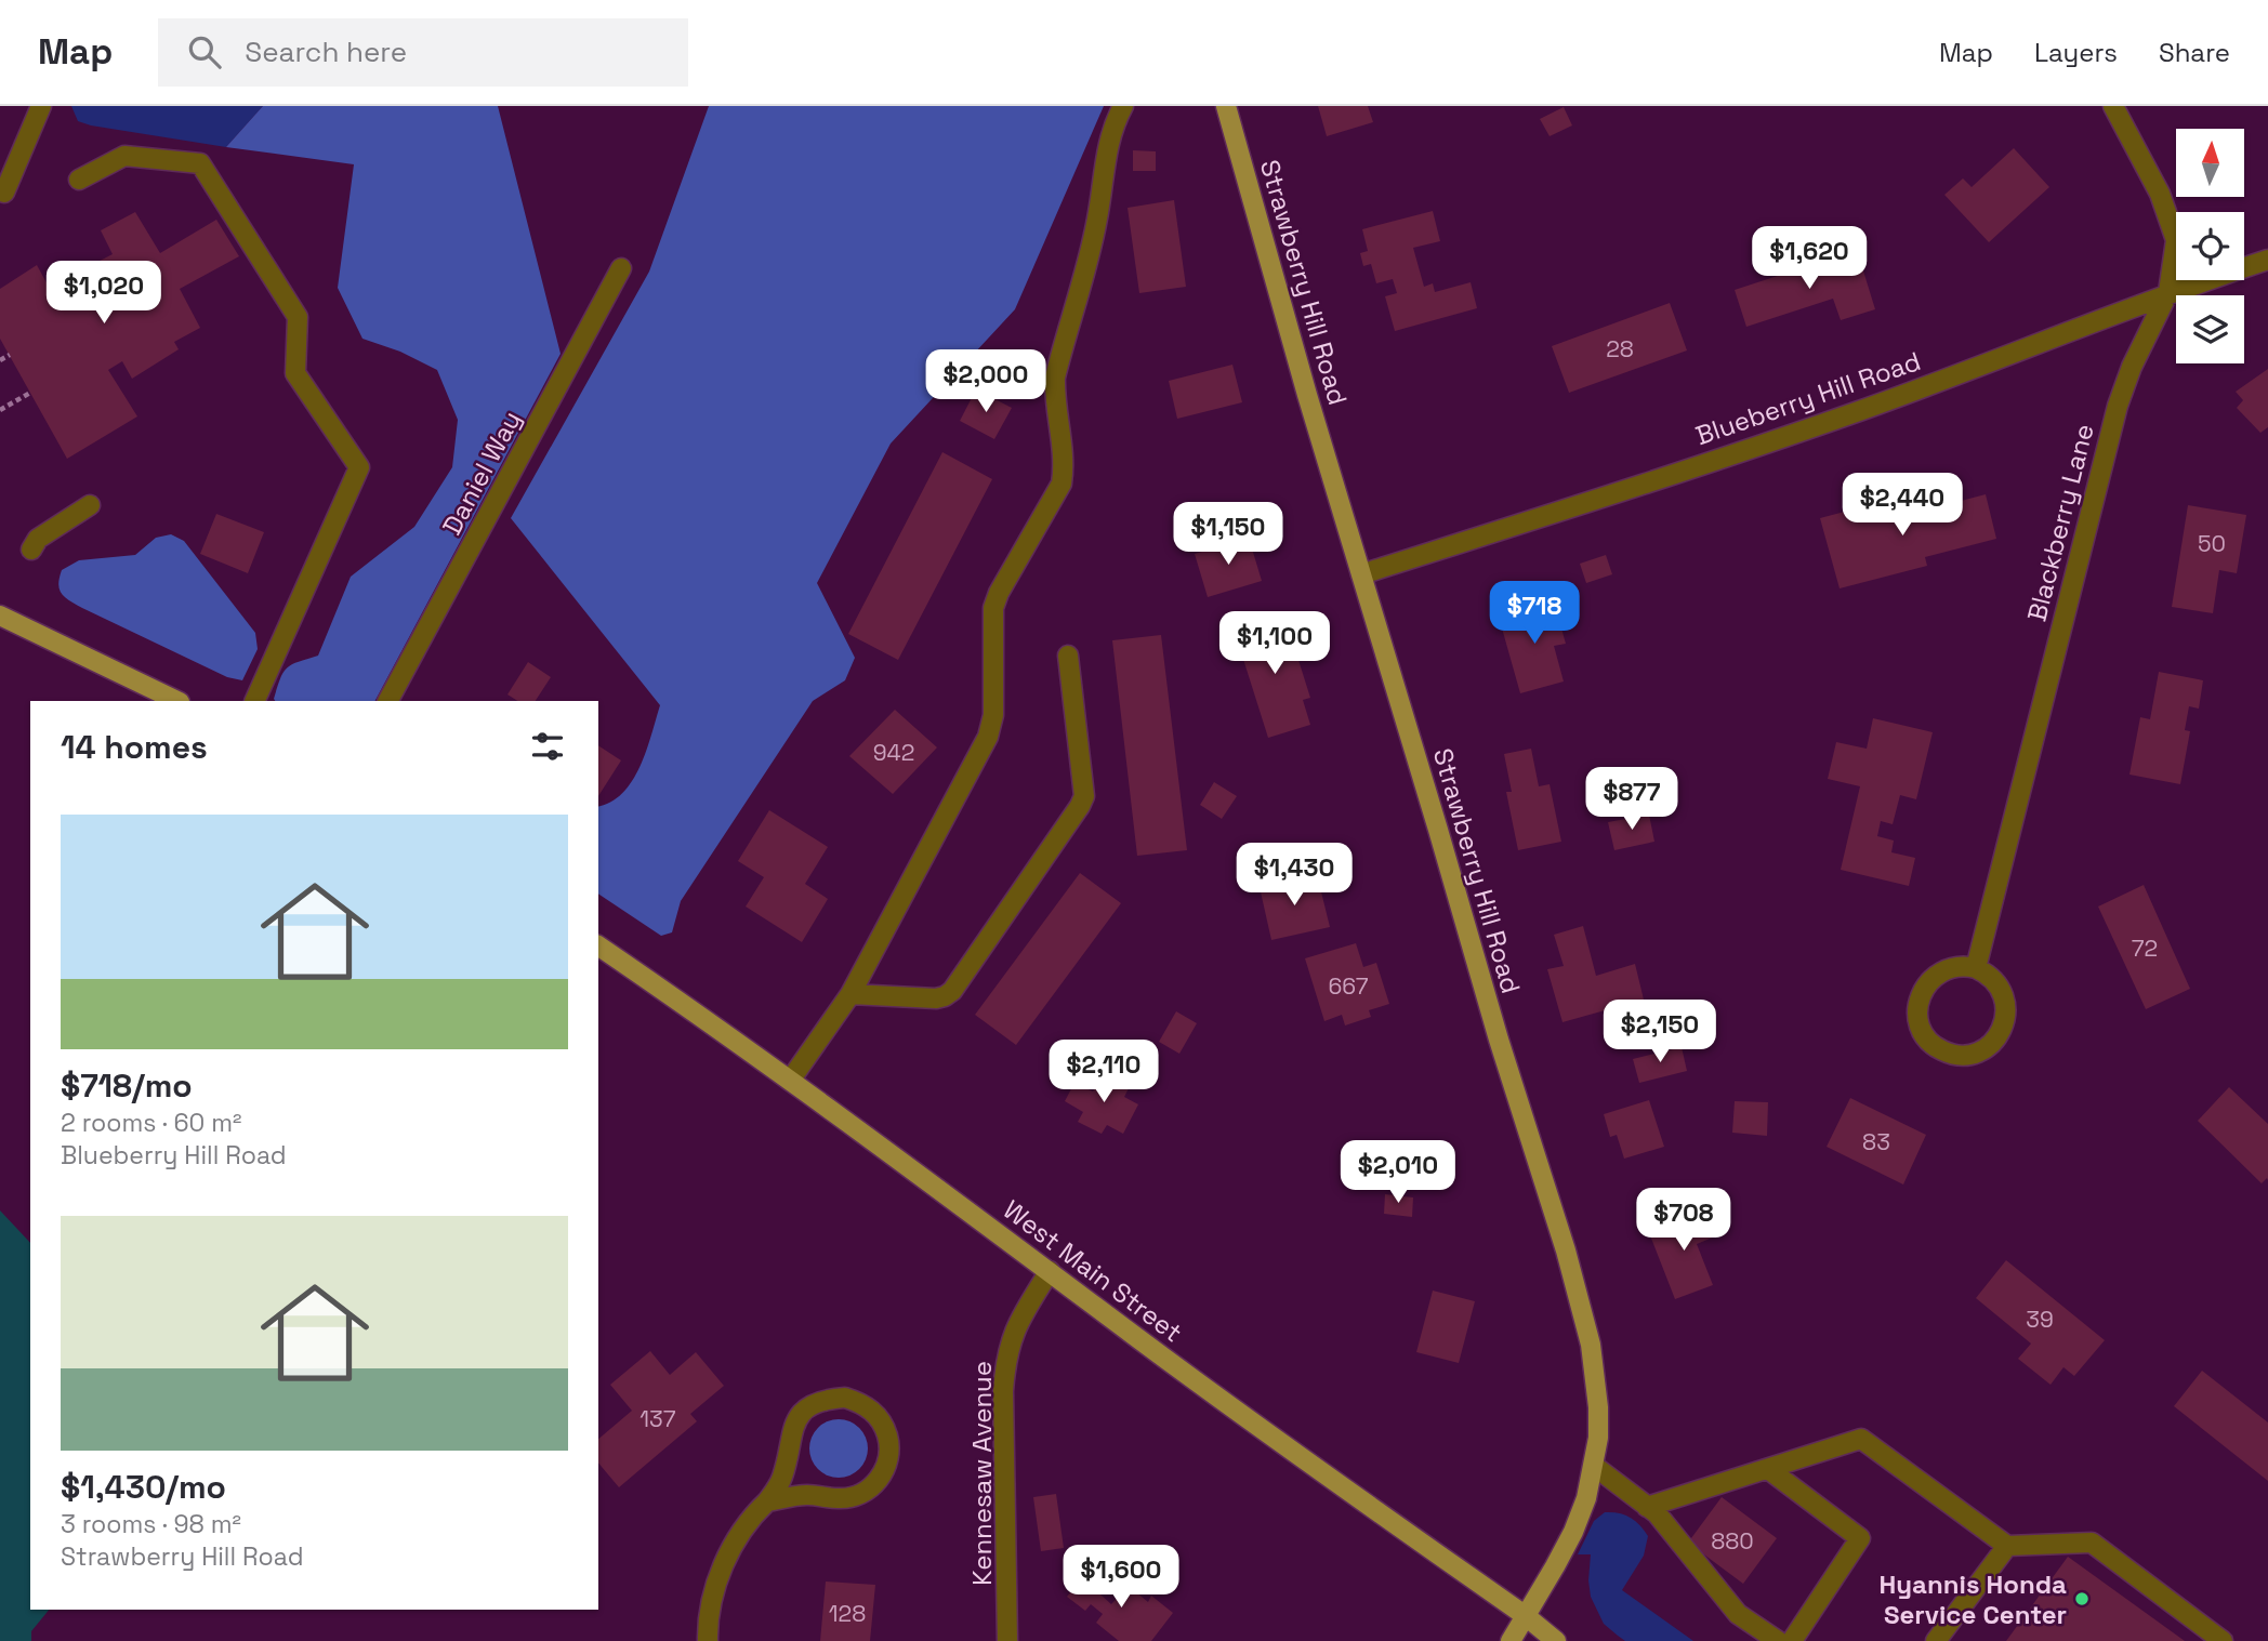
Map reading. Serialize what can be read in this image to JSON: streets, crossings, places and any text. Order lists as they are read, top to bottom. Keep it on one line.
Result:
{"streets":{"main road":["Strawberry Hill Road","West Main Street"],"street":["Blueberry Hill Road","Daniel Way","Blackberry Lane","Kennesaw Avenue"]},"crossings":[["Strawberry Hill Road","Blueberry Hill Road"],["Strawberry Hill Road","West Main Street"],["Blueberry Hill Road","Blackberry Lane"],["West Main Street","Kennesaw Avenue"]],"places":["Hyannis Honda Service Center"],"house_numbers":["28","50","942","72","667","83","39","137","880","128"],"north":"top","page":{"header":"Map","search":"Search here","nav":["Map","Layers","Share"],"price":["$1,620","$1,020","$2,000","$2,440","$1,150","$718","$1,100","$877","$1,430","$2,150","$2,110","$2,010","$708","$1,600"],"heading":"14 homes","list":[{"name":"$718/mo","note":"2 rooms · 60 m² · Blueberry Hill Road"},{"name":"$1,430/mo","note":"3 rooms · 98 m² · Strawberry Hill Road"}]}}
